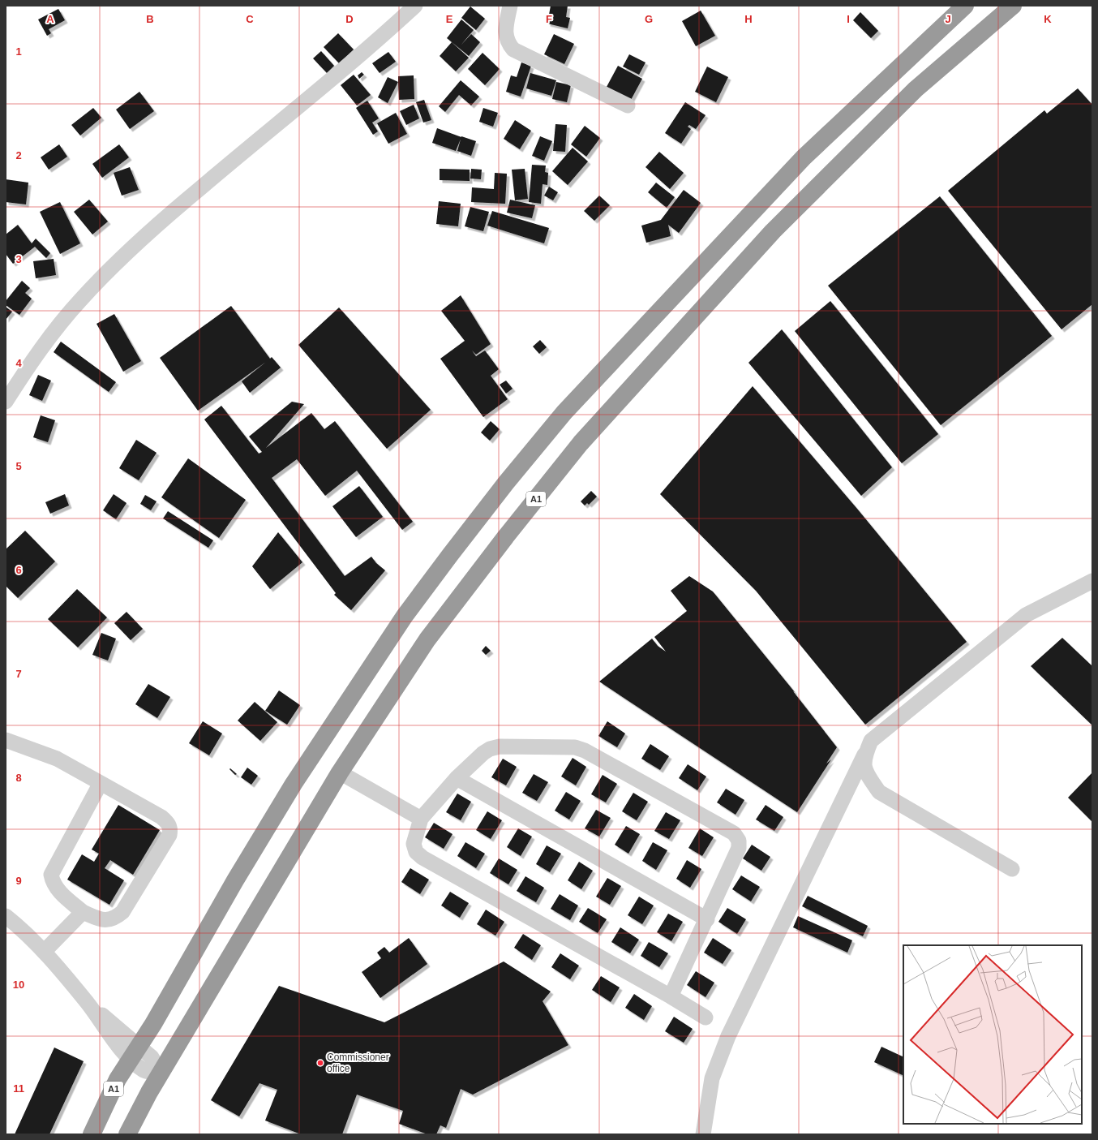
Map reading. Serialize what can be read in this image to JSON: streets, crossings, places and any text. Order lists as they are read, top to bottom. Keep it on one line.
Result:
{"streets":{"highway":["A1"]},"places":["Commissioner office"],"grid":{"columns":["A","B","C","D","E","F","G","H","I","J","K"],"rows":["1","2","3","4","5","6","7","8","9","10","11"]}}
